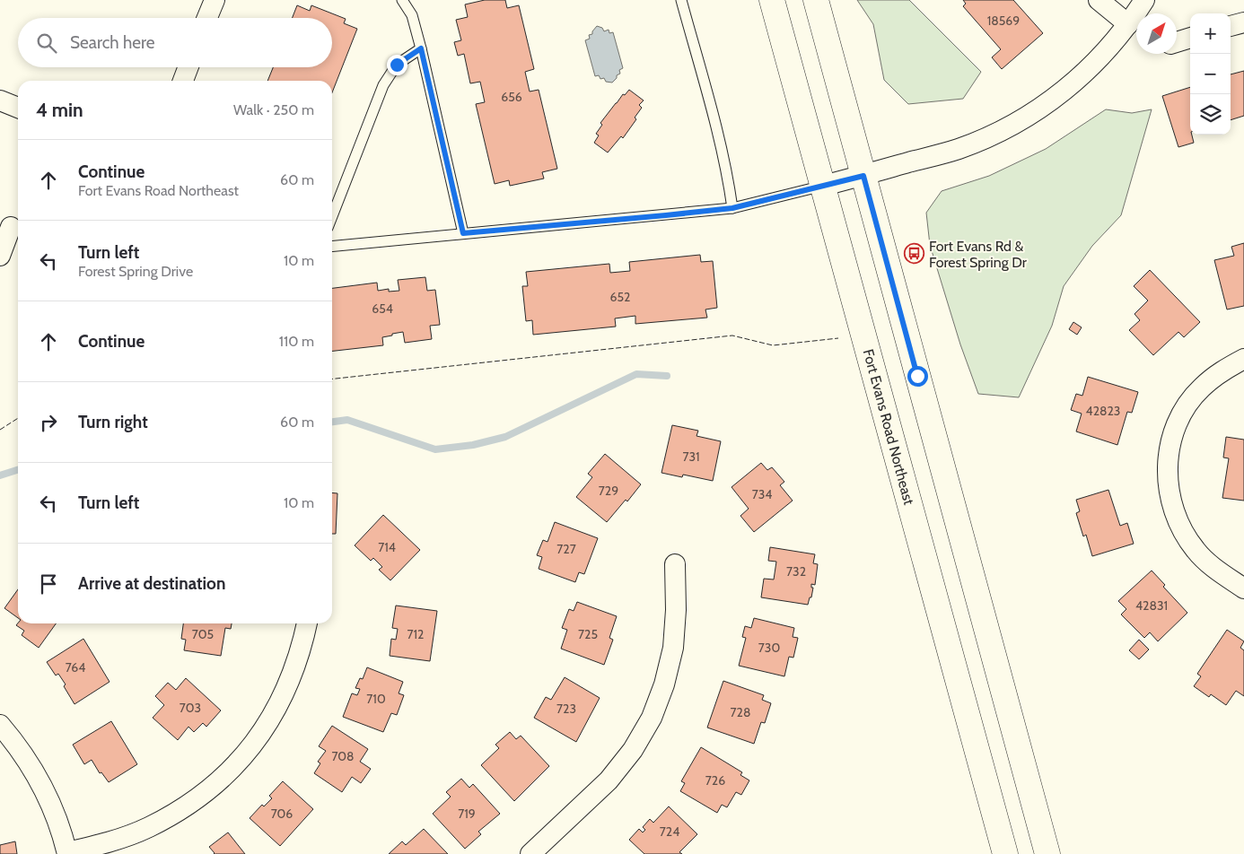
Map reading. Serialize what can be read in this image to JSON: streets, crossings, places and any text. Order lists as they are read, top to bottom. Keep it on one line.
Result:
{"streets":{"main road":["Fort Evans Road Northeast"]},"places":{"bus stop":["Fort Evans Rd & Forest Spring Dr"]},"house_numbers":["18569","656","652","654","42823","731","729","734","714","727","732","42831","705","712","725","730","764","710","703","723","728","708","726","706","719","724"],"north":"top right","page":{"map_buttons":["+","−"],"search":"Search here","heading":["4 min","Walk · 250 m"],"list":[["Continue","Fort Evans Road Northeast","60 m"],["Turn left","Forest Spring Drive","10 m"],["Continue","110 m"],["Turn right","60 m"],["Turn left","10 m"],"Arrive at destination"]}}
